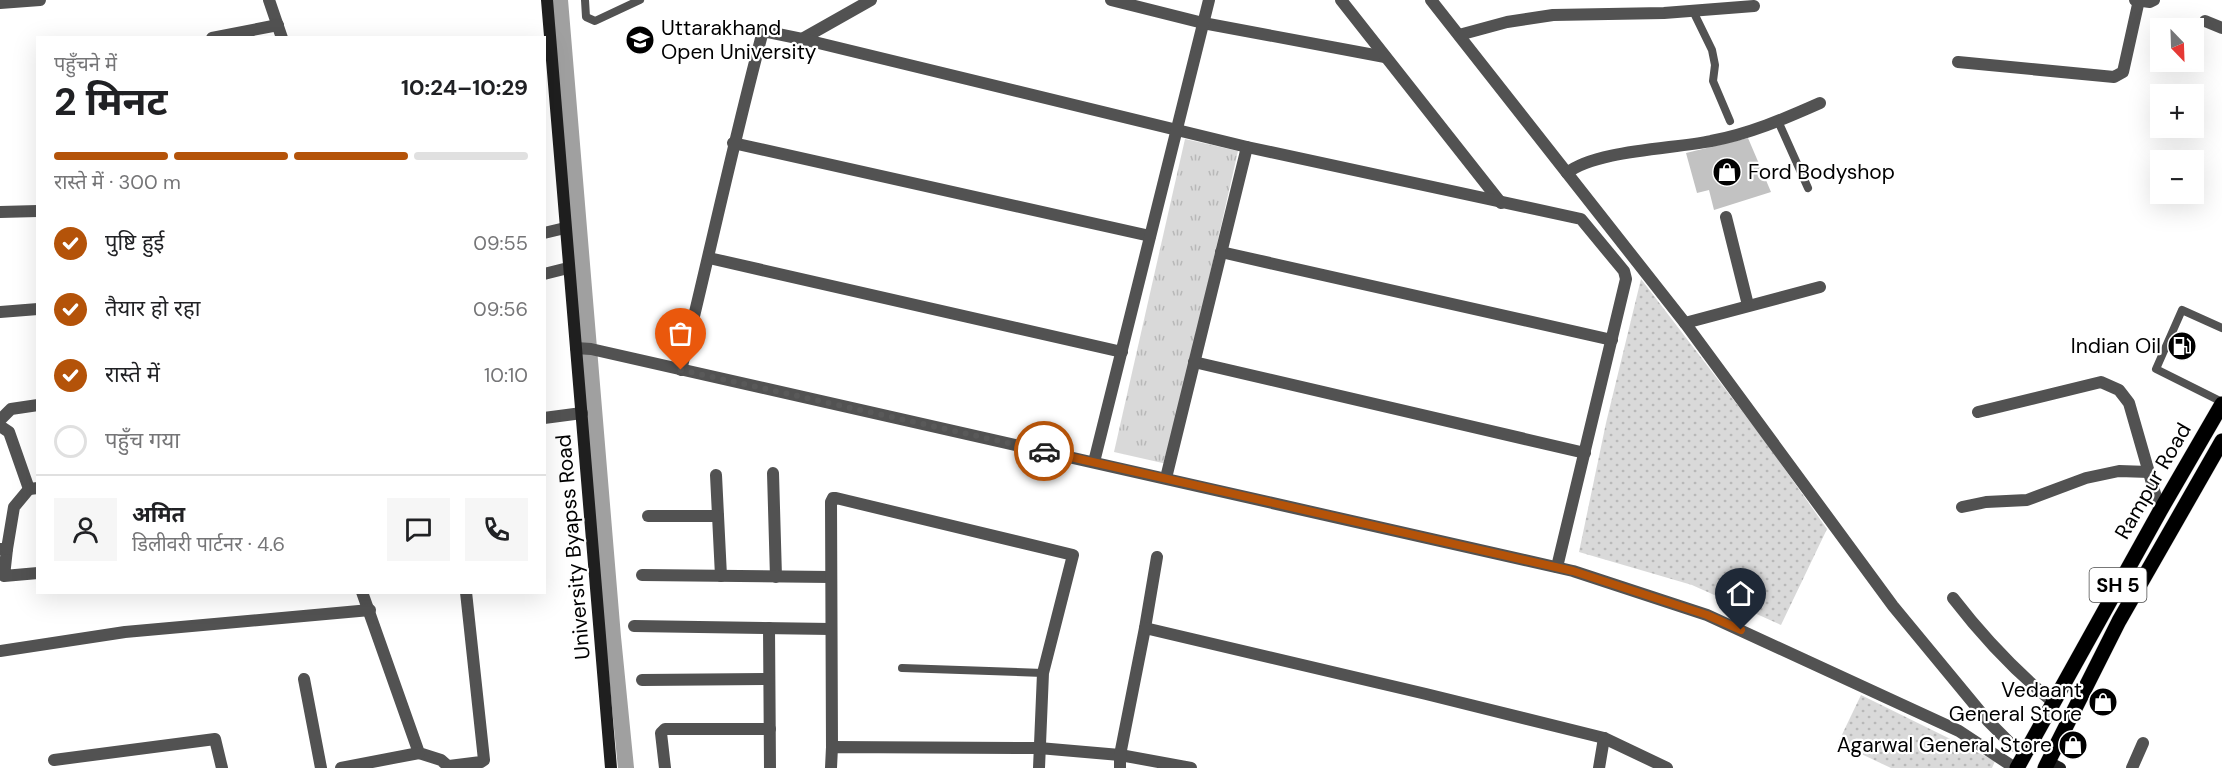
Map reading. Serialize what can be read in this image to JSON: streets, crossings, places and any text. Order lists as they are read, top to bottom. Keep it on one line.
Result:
{"streets":{"main road":["Rampur Road","University Byapss Road","SH 5"]},"places":{"school or university":["Uttarakhand Open University"],"shop":["Ford Bodyshop","Vedaant General Store","Agarwal General Store"],"fuel station":["Indian Oil"]},"north":"bottom right","page":{"map_buttons":["+","−"],"heading":["2 मिनट","पहुँचने में","10:24–10:29"],"panel":["अमित","डिलीवरी पार्टनर · 4.6"],"bar":"रास्ते में · 300 m","list":[["पुष्टि हुई","09:55"],["तैयार हो रहा","09:56"],["रास्ते में","10:10"],"पहुँच गया"]}}
